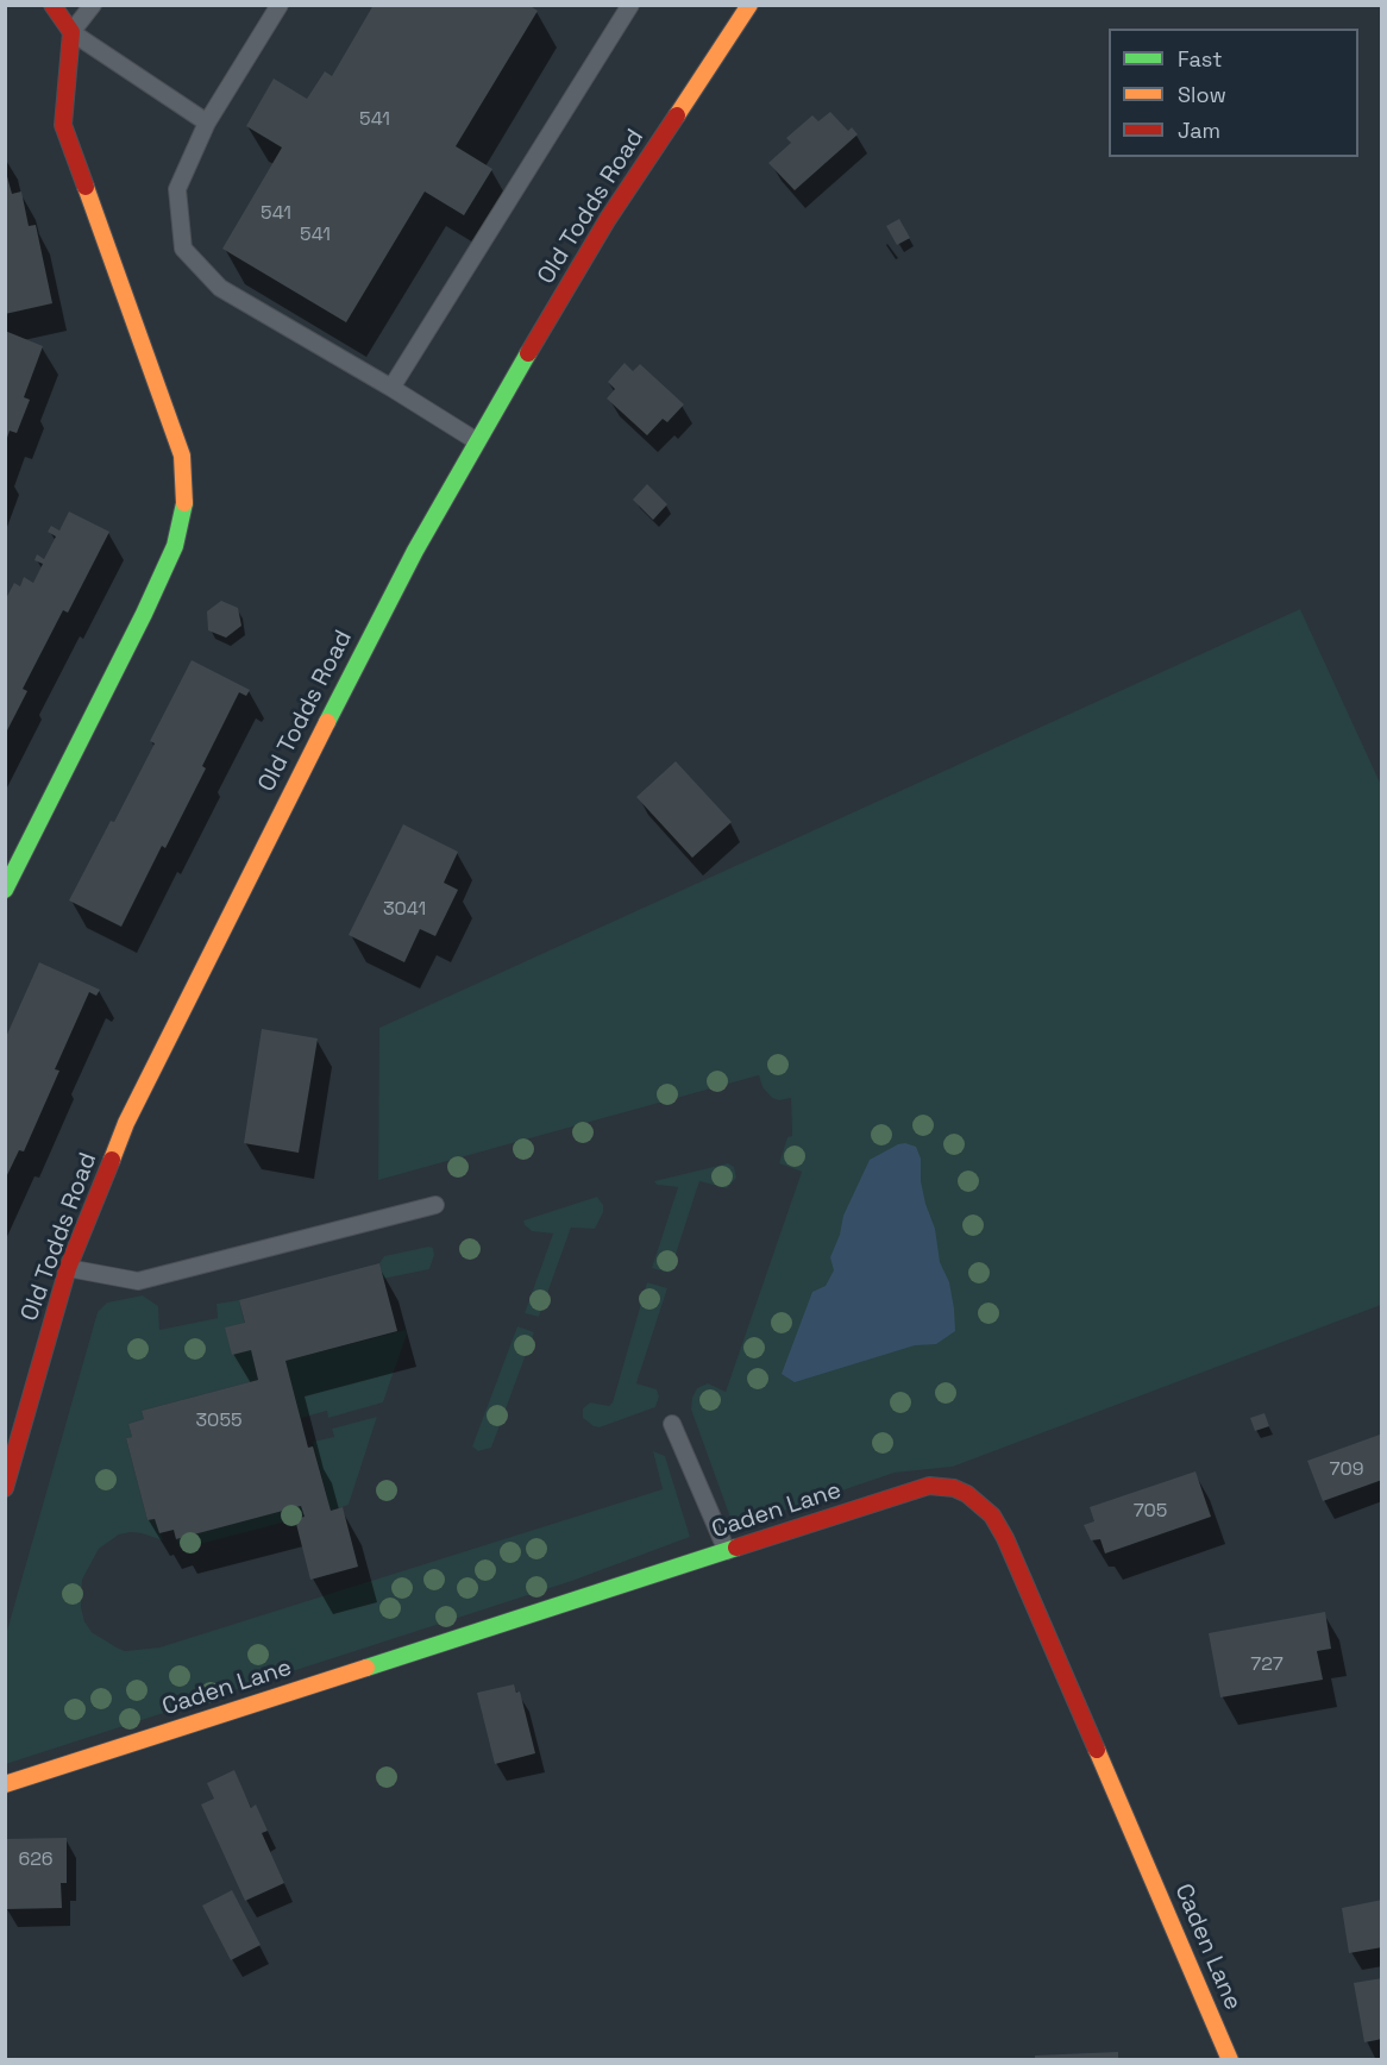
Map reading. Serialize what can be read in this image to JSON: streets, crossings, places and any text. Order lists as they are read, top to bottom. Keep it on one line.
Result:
{"streets":{"street":["Old Todds Road","Caden Lane"]},"house_numbers":["541","541","541","3041","3055","709","705","727","626"],"legend":["Fast","Slow","Jam"]}
